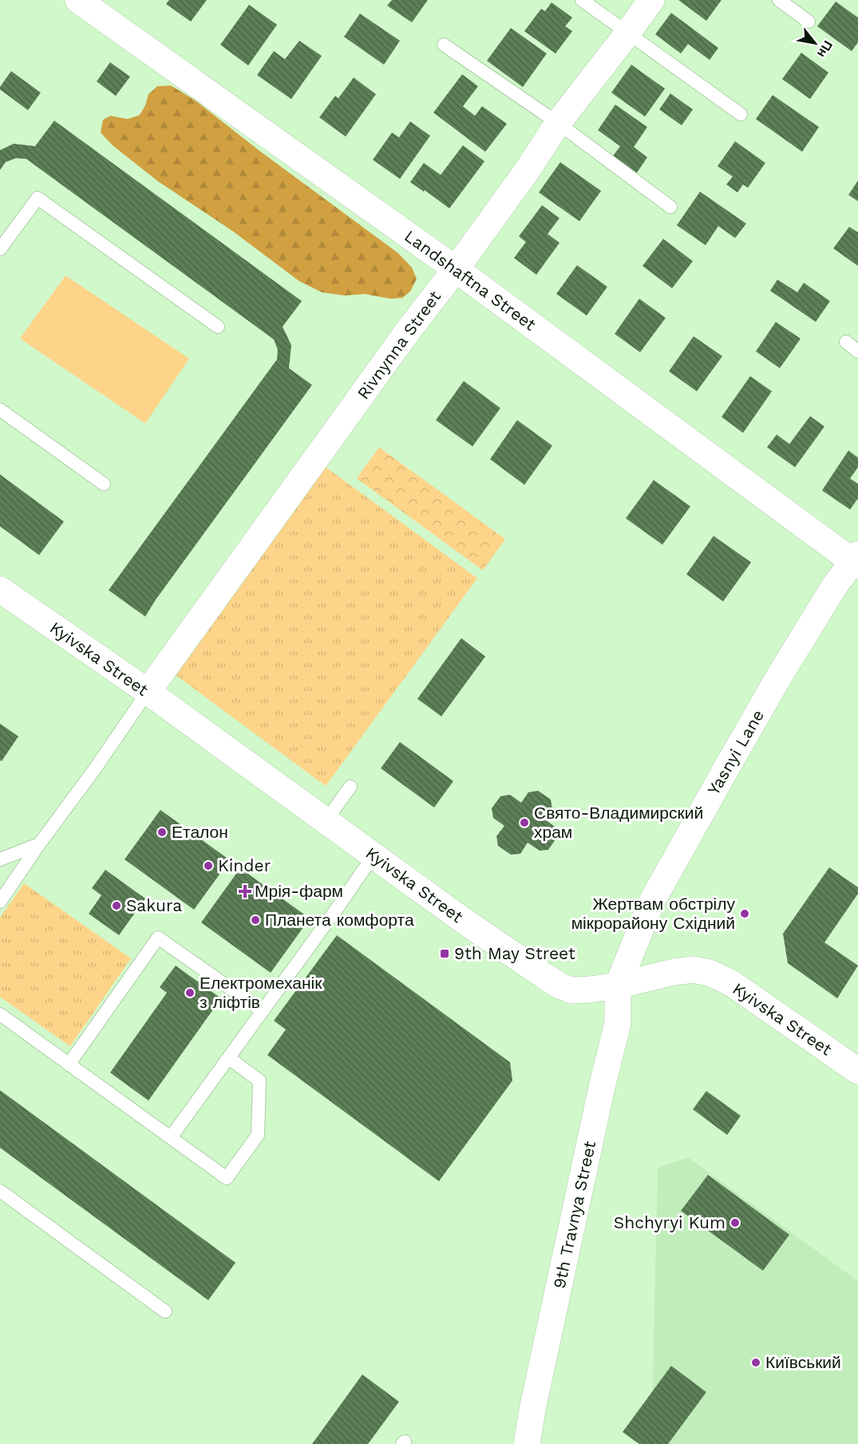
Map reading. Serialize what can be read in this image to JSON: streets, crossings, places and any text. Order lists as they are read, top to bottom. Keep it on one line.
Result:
{"streets":{"street":["Landshaftna Street","Rivnynna Street","Kyivska Street","Yasnyi Lane","9th Travnya Street"]},"crossings":[["Landshaftna Street","Rivnynna Street"],["Landshaftna Street","Yasnyi Lane"],["Rivnynna Street","Kyivska Street"],["Kyivska Street","Yasnyi Lane"],["Kyivska Street","9th Travnya Street"],["Yasnyi Lane","9th Travnya Street"]],"places":{"other":["Свято-Владимирский храм","Еталон","Kinder","Sakura","Жертвам обстрілу мікрорайону Східний","Планета комфорта","Електромеханік з ліфтів","Shchyryi Kum","Київський"],"health":["Мрія-фарм"],"transit":["9th May Street"]},"north":"bottom right"}
